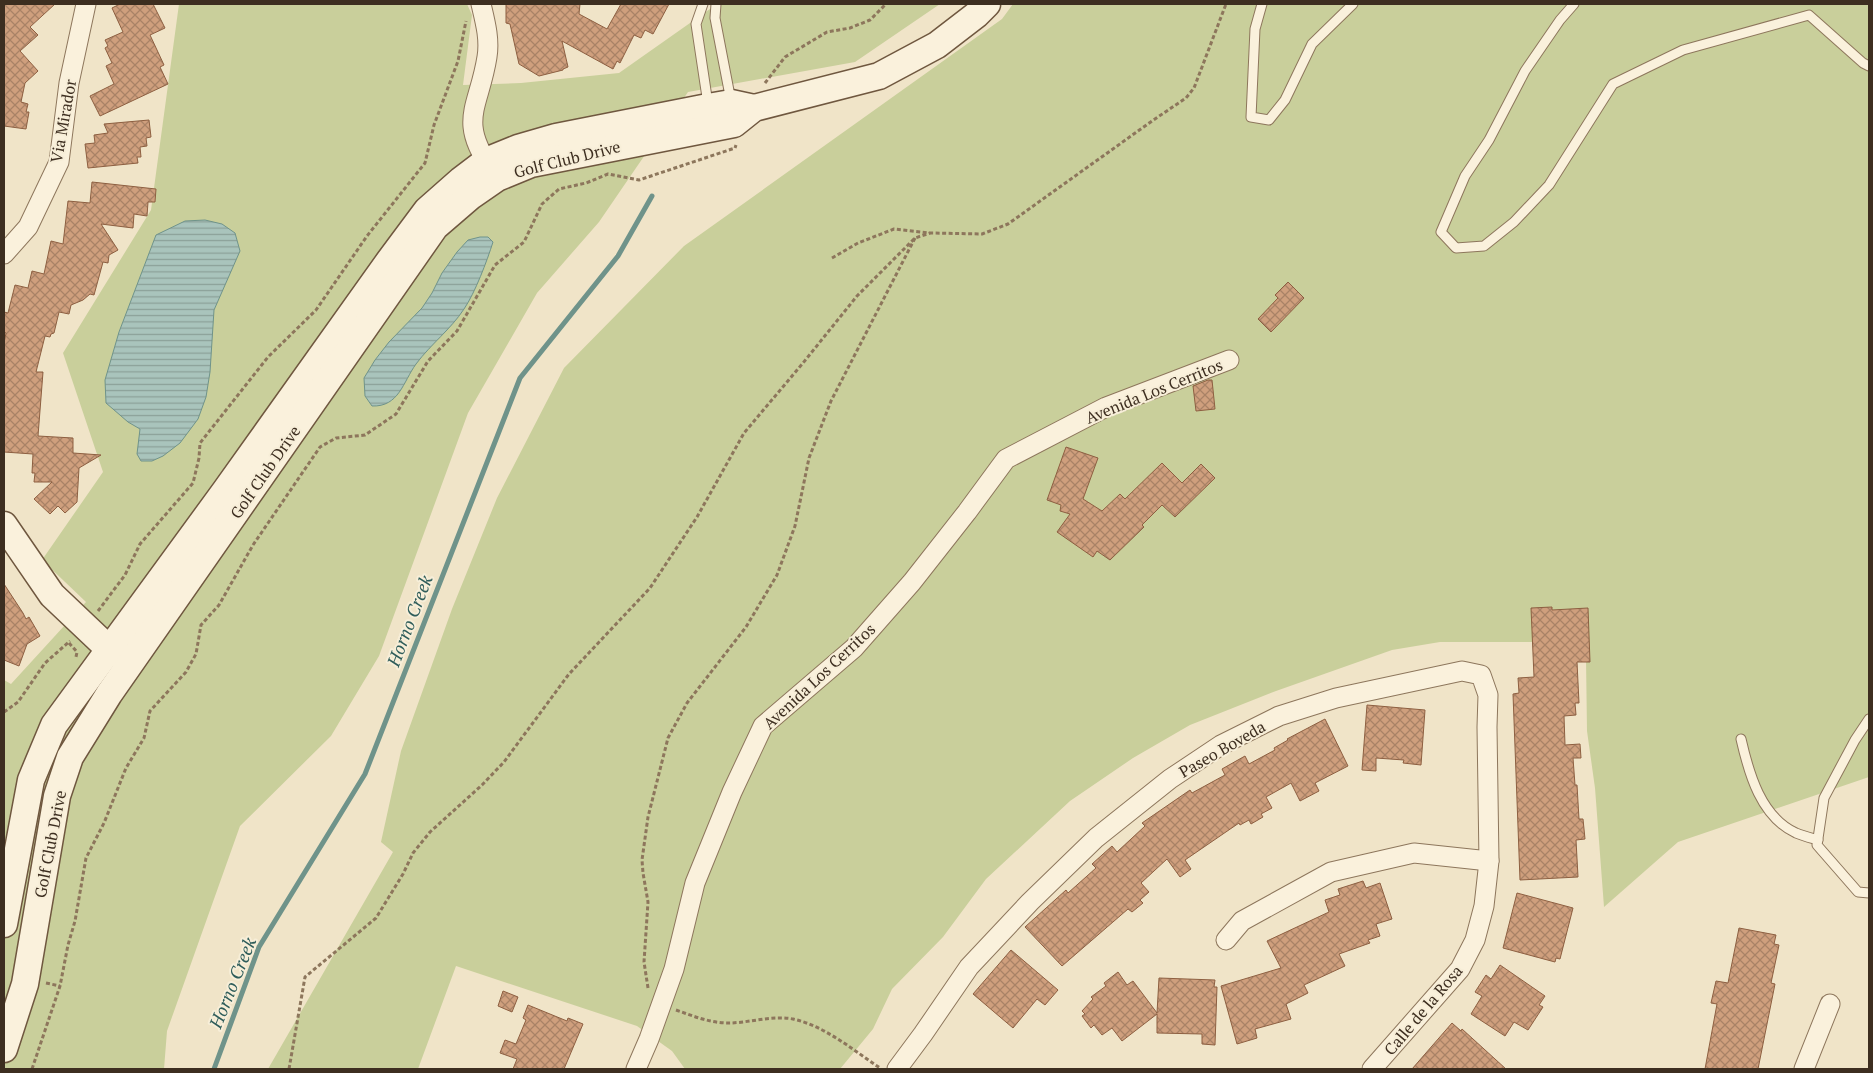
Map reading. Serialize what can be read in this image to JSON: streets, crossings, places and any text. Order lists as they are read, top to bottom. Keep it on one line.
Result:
{"streets":{"street":["Via Mirador","Golf Club Drive","Avenida Los Cerritos","Paseo Boveda","Calle de la Rosa"]},"crossings":[["Paseo Boveda","Calle de la Rosa"]],"water":["Horno Creek"]}
